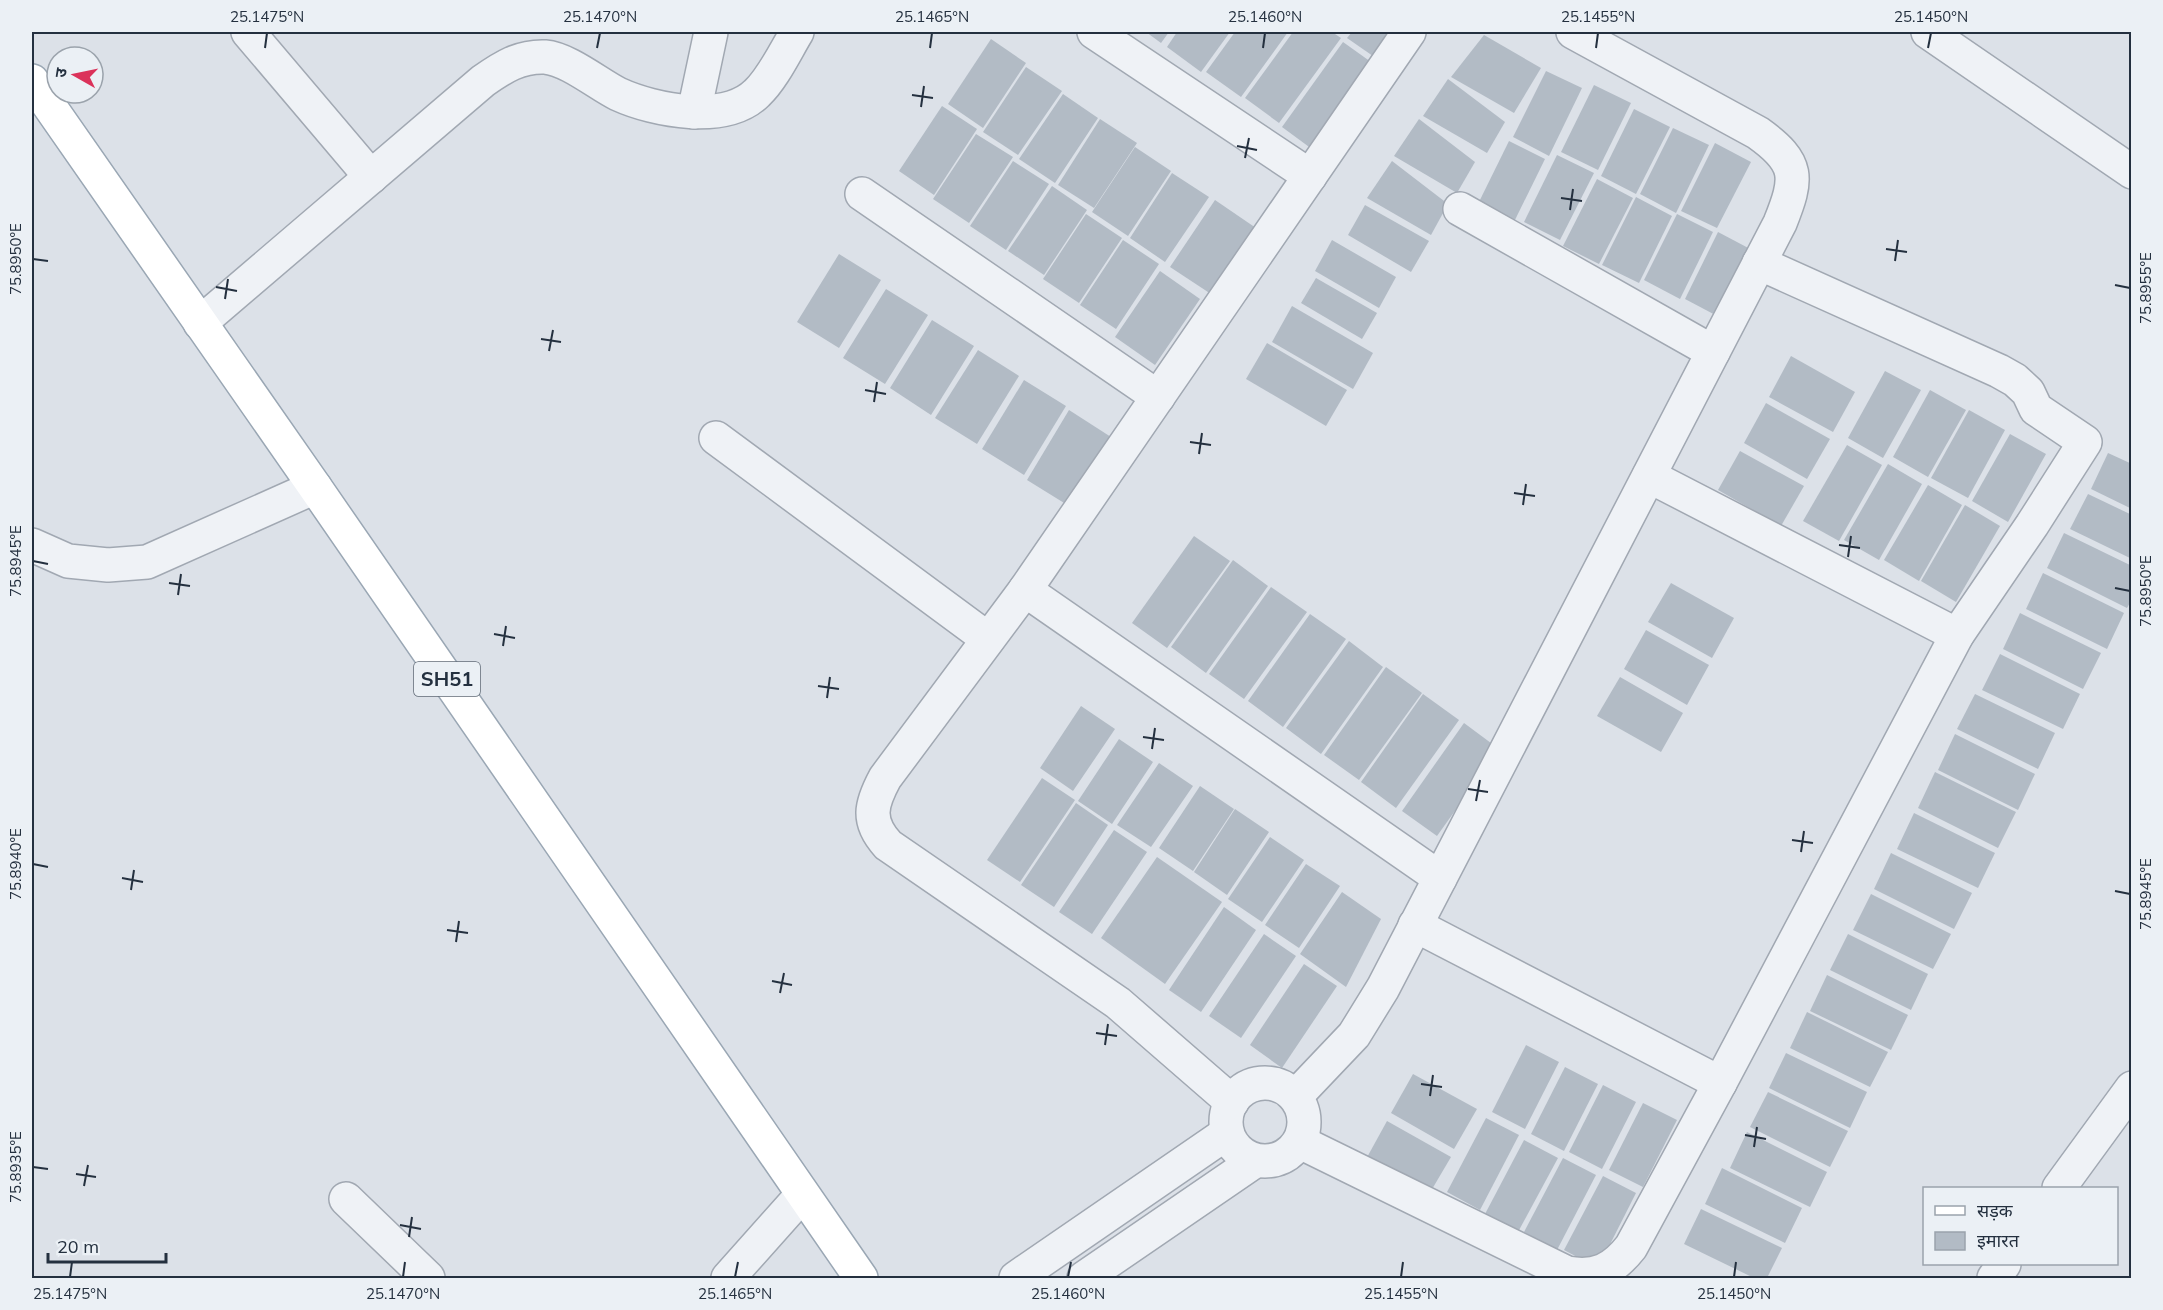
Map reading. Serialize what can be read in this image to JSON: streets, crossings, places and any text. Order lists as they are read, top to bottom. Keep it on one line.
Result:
{"streets":{"main road":["SH51"]},"legend":["सड़क","इमारत"],"scale_bar":"20 m","north":"left","coordinates":["25.1475°N","25.1470°N","25.1465°N","25.1460°N","25.1455°N","25.1450°N","75.8950°E","75.8955°E","75.8945°E","75.8940°E","75.8935°E"]}
